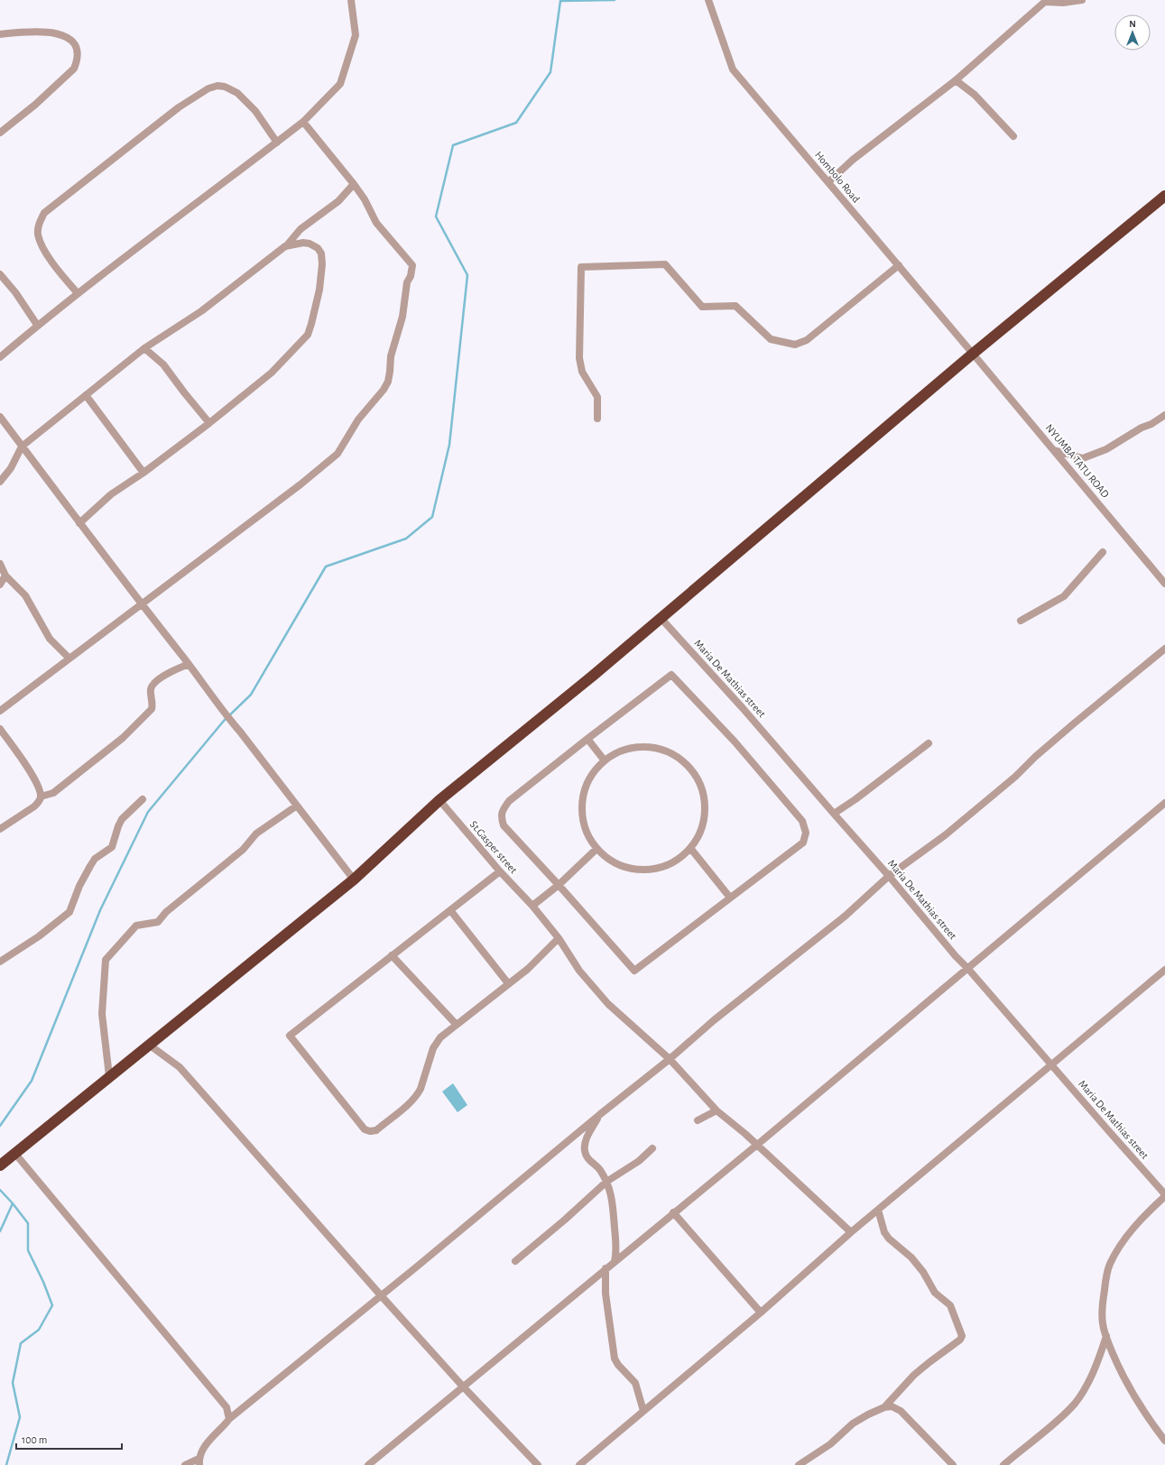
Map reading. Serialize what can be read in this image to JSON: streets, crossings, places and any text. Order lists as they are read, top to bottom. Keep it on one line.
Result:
{"streets":{"street":["Hombolo Road","NYUMBA TATU ROAD","Maria De Mathias street","St.Gasper street"]},"crossings":[["Hombolo Road","NYUMBA TATU ROAD"]],"scale_bar":"100 m","north":"top"}
